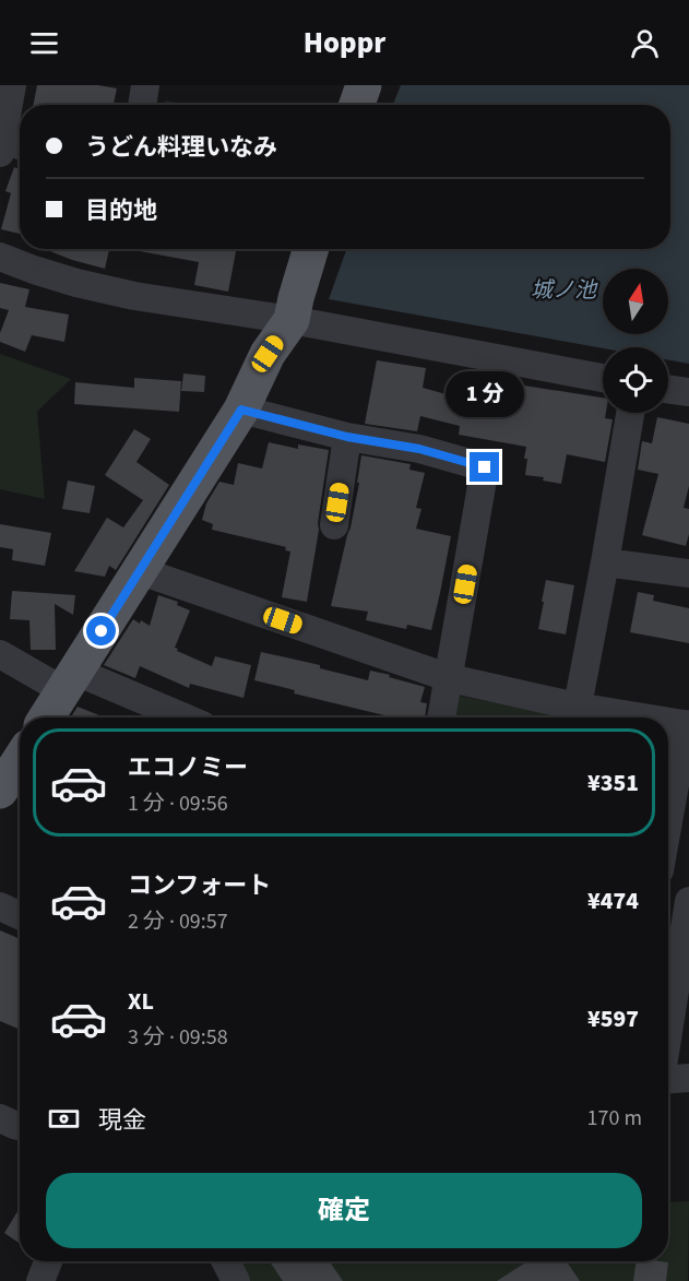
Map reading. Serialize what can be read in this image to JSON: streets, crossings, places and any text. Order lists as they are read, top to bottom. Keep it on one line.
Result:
{"water":["城ノ池"],"north":"top","page":{"header":"Hoppr","banner":["うどん料理いなみ","目的地"],"bubble":"1 分","list":[{"name":"エコノミー","note":"1 分 · 09:56","value":"¥351"},{"name":"コンフォート","note":"2 分 · 09:57","value":"¥474"},{"name":"XL","note":"3 分 · 09:58","value":"¥597"}],"pay":["現金","170 m"],"buttons":"確定"}}
